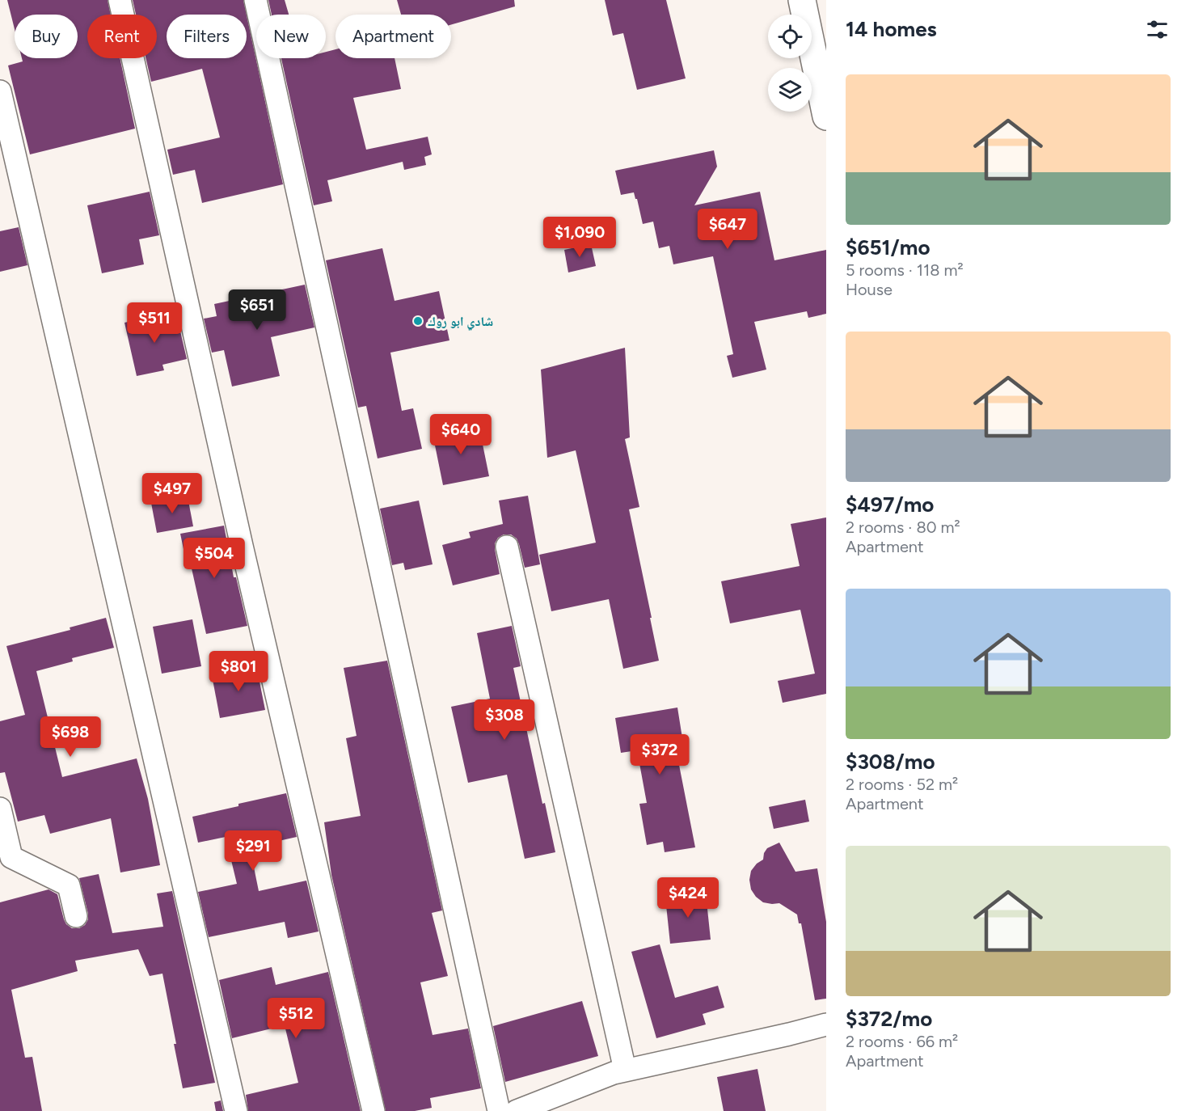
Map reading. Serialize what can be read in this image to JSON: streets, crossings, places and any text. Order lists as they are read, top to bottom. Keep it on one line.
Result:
{"places":["شادي ابو روك"],"page":{"heading":"14 homes","chip":["Buy","Rent","Filters","New","Apartment"],"list":[{"name":"$651/mo","note":"5 rooms · 118 m² · House"},{"name":"$497/mo","note":"2 rooms · 80 m² · Apartment"},{"name":"$308/mo","note":"2 rooms · 52 m² · Apartment"},{"name":"$372/mo","note":"2 rooms · 66 m² · Apartment"}],"price":["$647","$1,090","$651","$511","$640","$497","$504","$801","$308","$698","$372","$291","$424","$512"]}}
